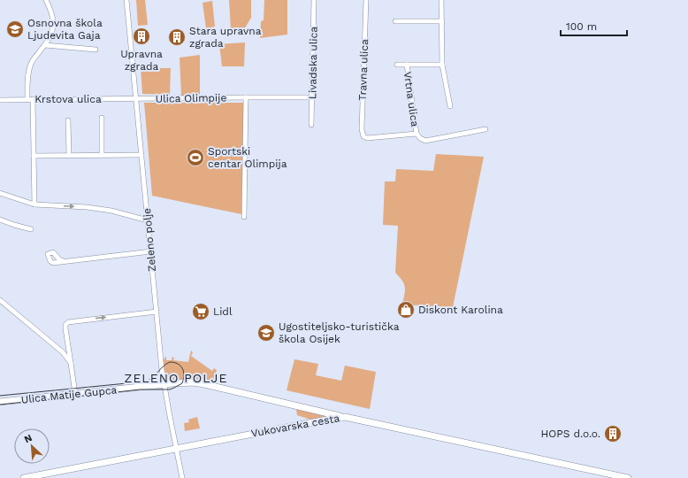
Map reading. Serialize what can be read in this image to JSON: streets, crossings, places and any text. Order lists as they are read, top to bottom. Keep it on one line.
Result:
{"streets":{"main road":["Ulica Matije Gupca","Vukovarska cesta"],"street":["Livadska ulica","Travna ulica","Ulica Olimpije","Krstova ulica","Vrtna ulica","Zeleno polje"]},"crossings":[["Livadska ulica","Ulica Olimpije"],["Travna ulica","Vrtna ulica"],["Ulica Olimpije","Krstova ulica"],["Ulica Olimpije","Zeleno polje"],["Krstova ulica","Zeleno polje"],["Zeleno polje","Ulica Matije Gupca"],["Zeleno polje","Vukovarska cesta"],["Ulica Matije Gupca","Vukovarska cesta"]],"districts":["ZELENO POLJE"],"places":{"school or university":["Osnovna škola Ljudevita Gaja","Ugostiteljsko-turistička škola Osijek"],"building":["Upravna zgrada","Stara upravna zgrada","HOPS d.o.o."],"sports":["Sportski centar Olimpija"],"shop":["Diskont Karolina"],"supermarket":["Lidl"]},"scale_bar":"100 m","north":"top left"}
